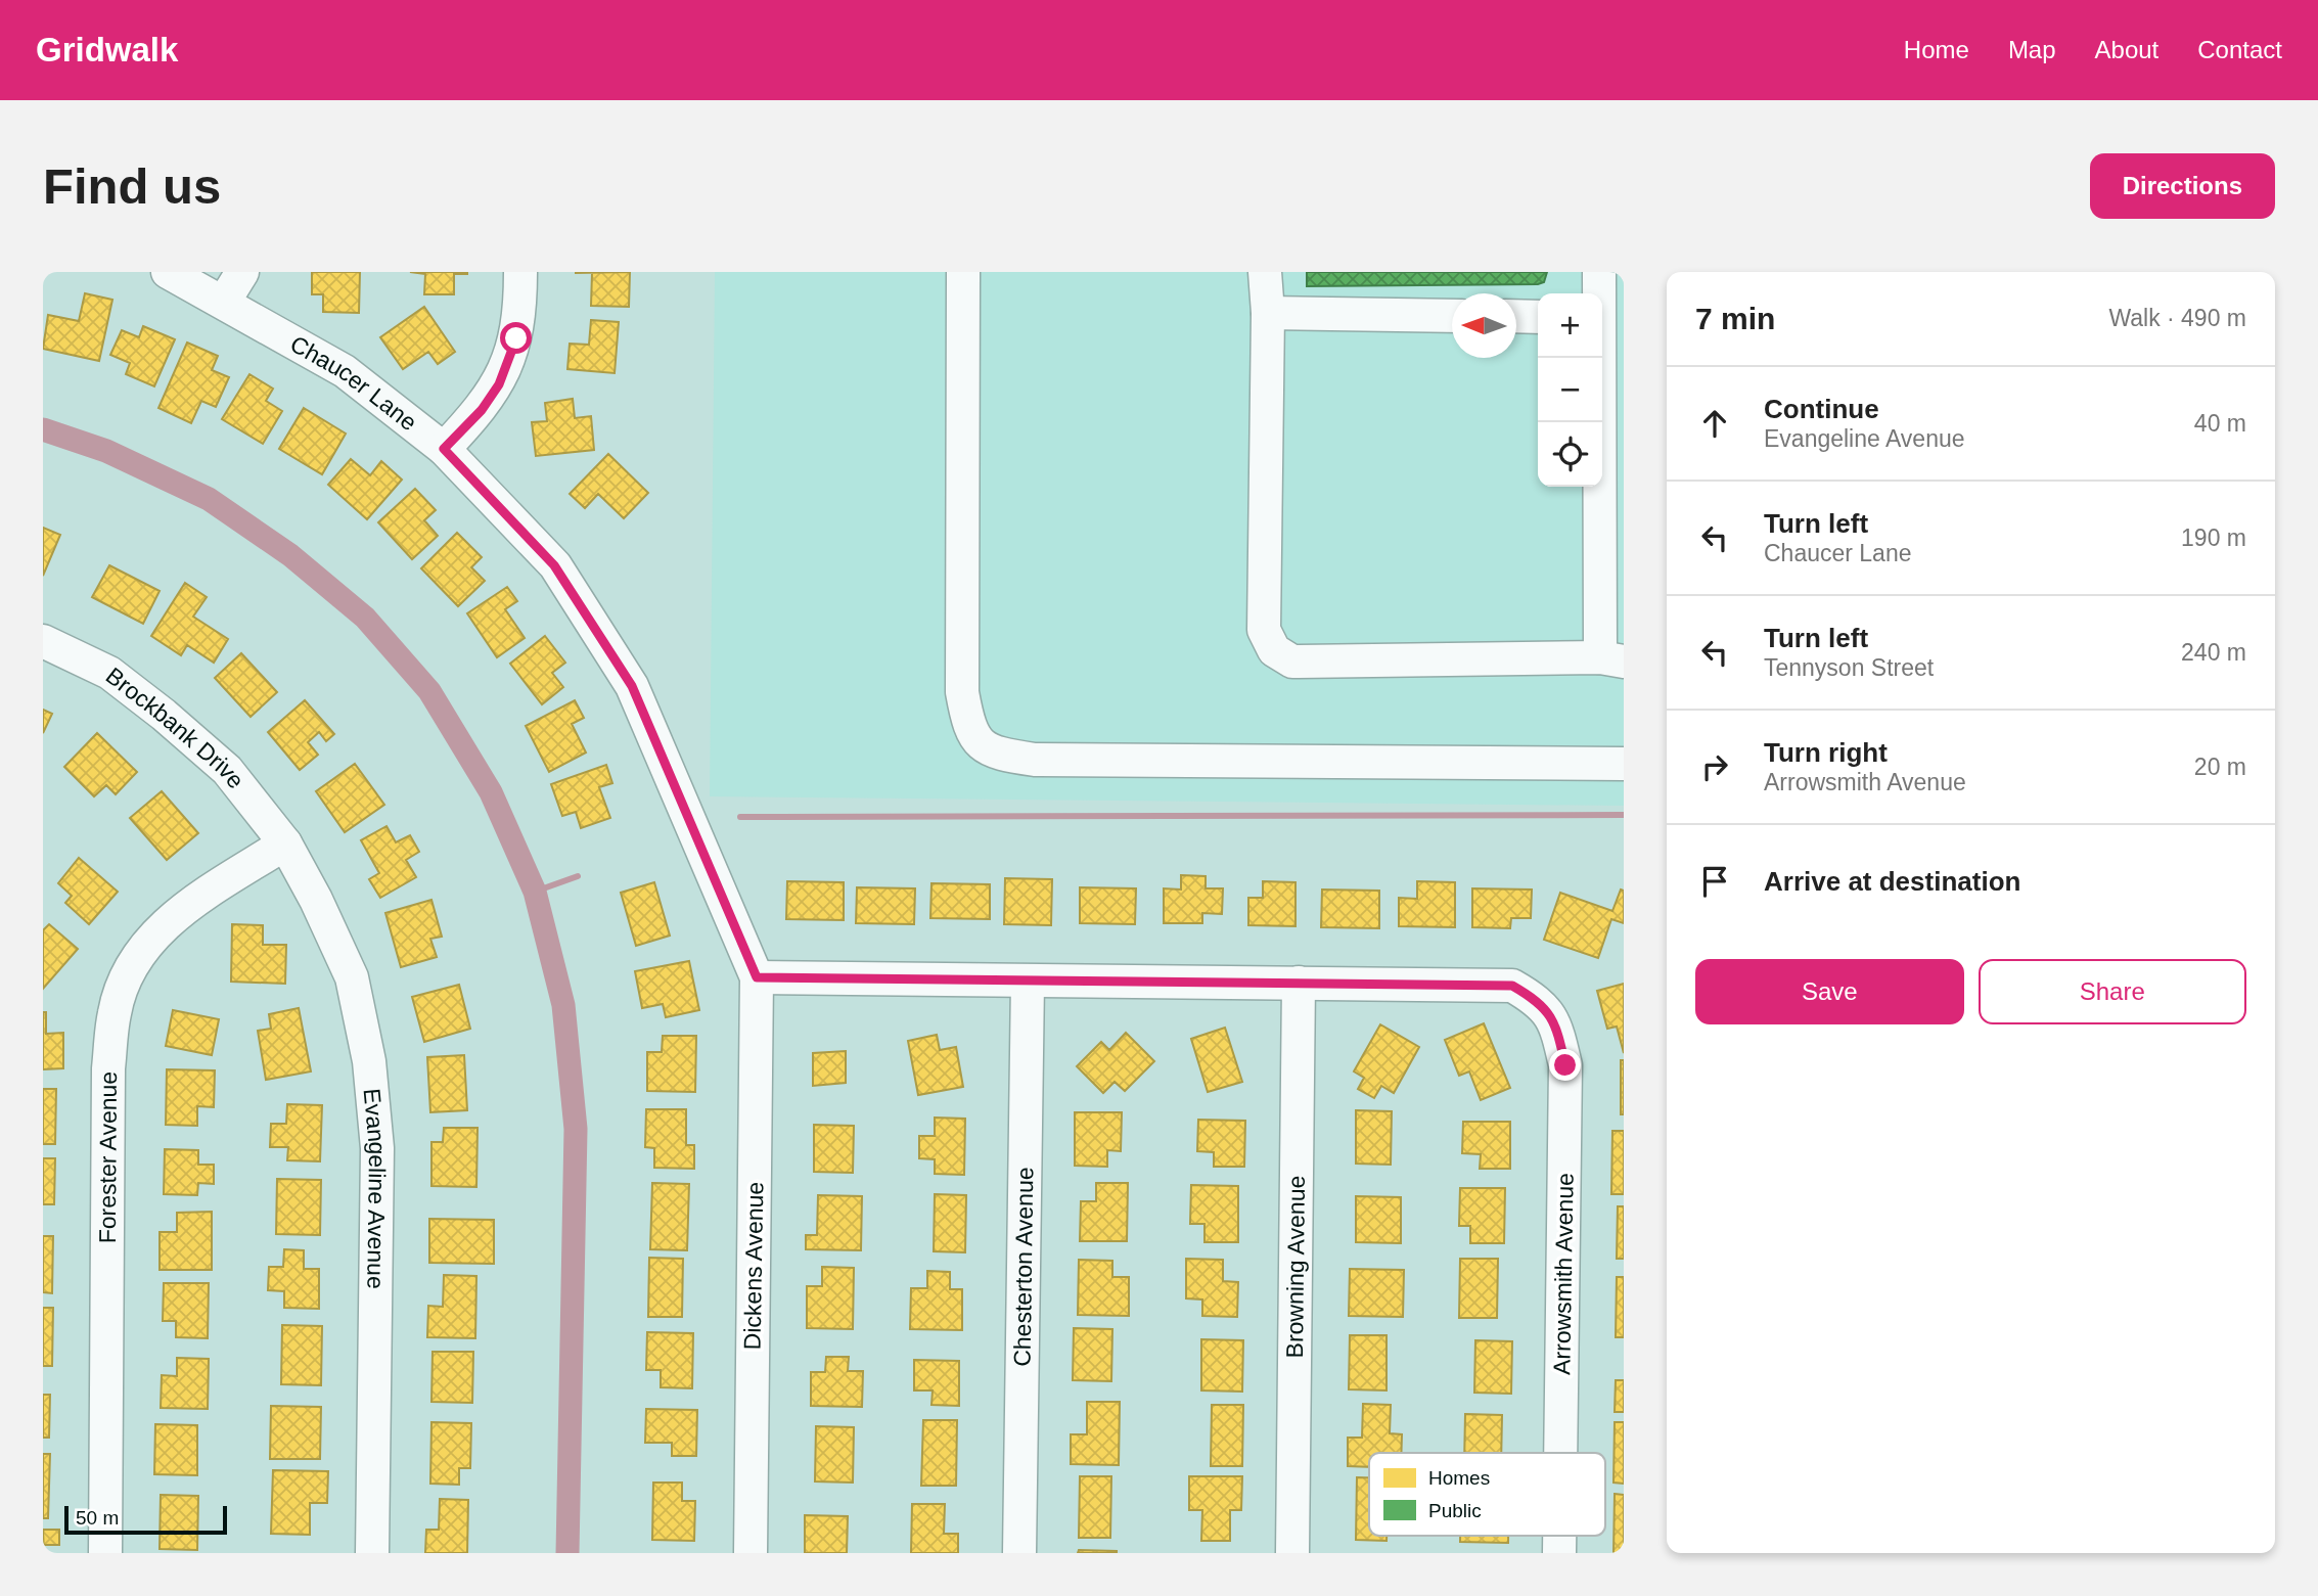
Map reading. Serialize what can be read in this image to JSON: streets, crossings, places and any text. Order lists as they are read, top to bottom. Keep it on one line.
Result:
{"streets":{"street":["Chaucer Lane","Brockbank Drive","Forester Avenue","Evangeline Avenue","Dickens Avenue","Chesterton Avenue","Browning Avenue","Arrowsmith Avenue"]},"crossings":[["Chaucer Lane","Dickens Avenue"],["Brockbank Drive","Forester Avenue"],["Brockbank Drive","Evangeline Avenue"],["Forester Avenue","Evangeline Avenue"],["Browning Avenue","Arrowsmith Avenue"]],"legend":["Homes","Public"],"scale_bar":"50 m","north":"left","page":{"header":"Gridwalk","nav":["Home","Map","About","Contact"],"buttons":["Directions",["Save","Share"]],"title":"Find us","heading":["7 min","Walk · 490 m"],"map_buttons":["+","−"],"list":[["Continue","Evangeline Avenue","40 m"],["Turn left","Chaucer Lane","190 m"],["Turn left","Tennyson Street","240 m"],["Turn right","Arrowsmith Avenue","20 m"],"Arrive at destination"],"scale":"50 m"}}
